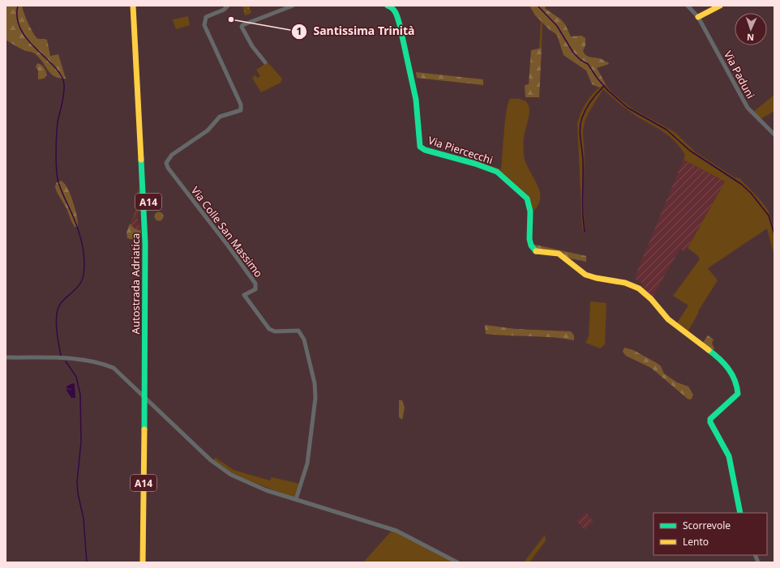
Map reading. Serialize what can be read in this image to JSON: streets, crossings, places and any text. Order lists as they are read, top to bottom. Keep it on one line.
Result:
{"streets":{"main road":["Via Piercecchi","A14","Autostrada Adriatica"],"street":["Via Paduni","Via Colle San Massimo"]},"places":["Santissima Trinità"],"legend":["Scorrevole","Lento"],"north":"bottom"}
